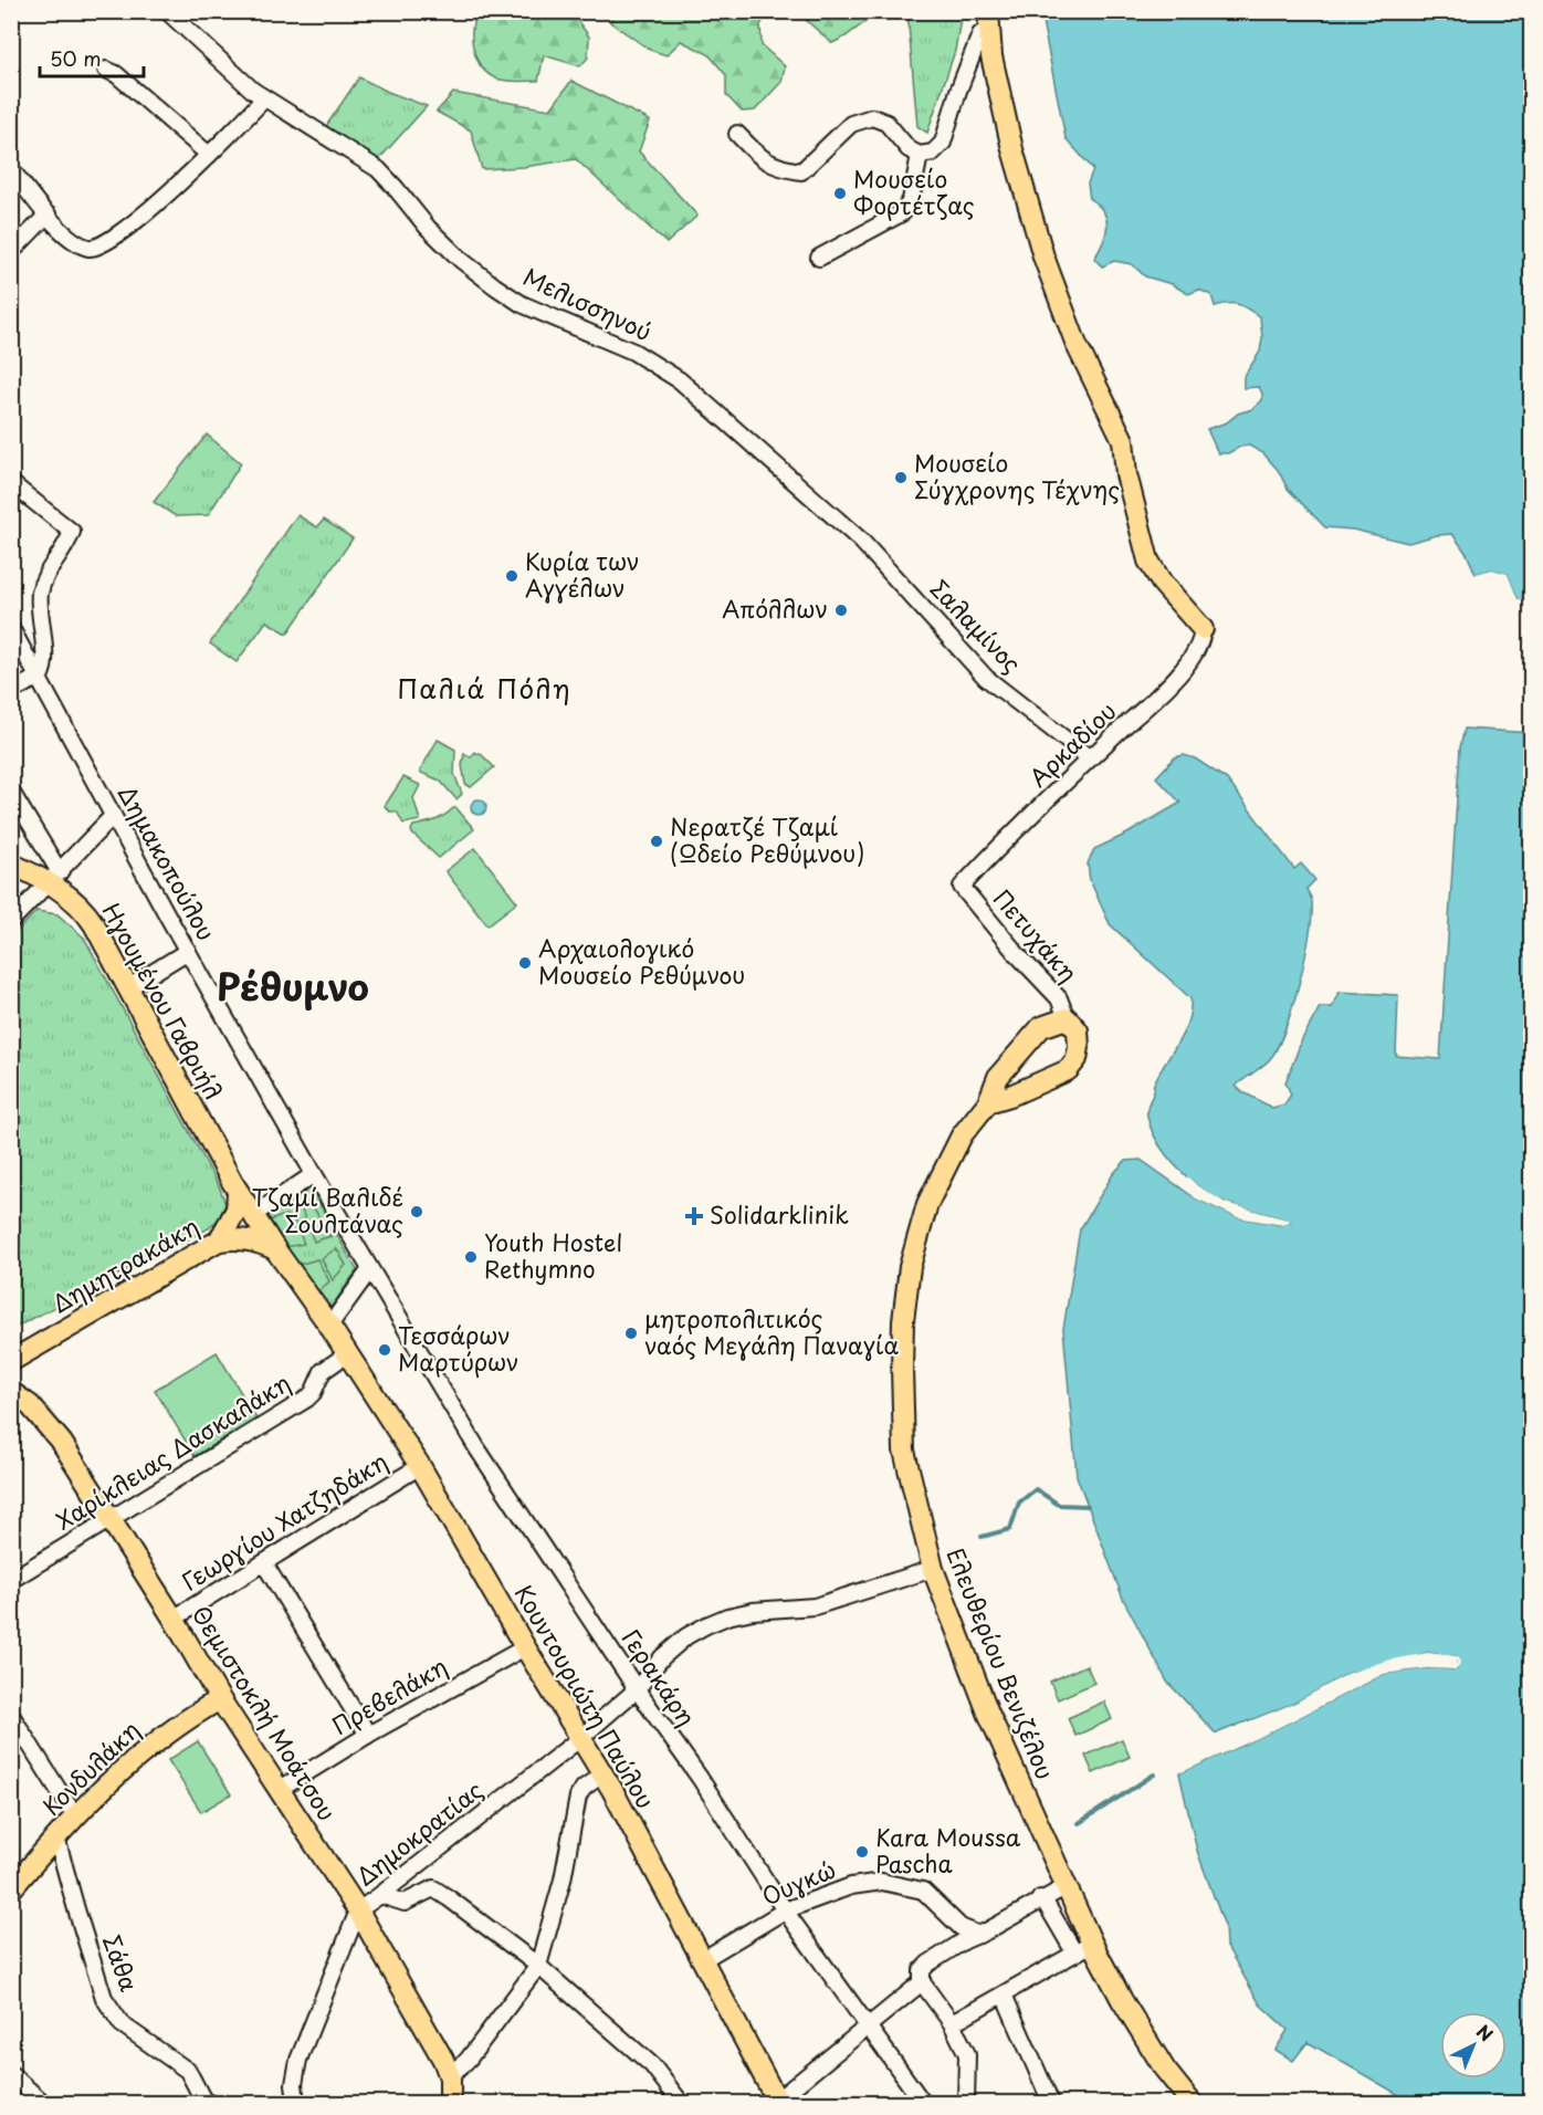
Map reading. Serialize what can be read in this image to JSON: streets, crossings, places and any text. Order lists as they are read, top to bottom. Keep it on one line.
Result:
{"streets":{"main road":["Ηγουμένου Γαβριήλ","Δημητρακάκη","Ελευθερίου Βενιζέλου","Κουντουριώτη Παύλου","Θεμιστοκλή Μοάτσου","Κονδυλάκη"],"street":["Μελισσηνού","Σαλαμίνος","Αρκαδίου","Δημακοπούλου","Πετυχάκη","Χαρίκλειας Δασκαλάκη","Γεωργίου Χατζηδάκη","Γερακάρη","Πρεβελάκη","Δημοκρατίας","Ουγκώ","Σάθα"]},"crossings":[["Μελισσηνού","Σαλαμίνος"],["Σαλαμίνος","Αρκαδίου"],["Αρκαδίου","Πετυχάκη"],["Πετυχάκη","Ελευθερίου Βενιζέλου"],["Ηγουμένου Γαβριήλ","Δημητρακάκη"],["Χαρίκλειας Δασκαλάκη","Κουντουριώτη Παύλου"],["Χαρίκλειας Δασκαλάκη","Θεμιστοκλή Μοάτσου"],["Γεωργίου Χατζηδάκη","Κουντουριώτη Παύλου"],["Γεωργίου Χατζηδάκη","Θεμιστοκλή Μοάτσου"],["Ελευθερίου Βενιζέλου","Δημοκρατίας"],["Γερακάρη","Δημοκρατίας"],["Γερακάρη","Ουγκώ"],["Πρεβελάκη","Κουντουριώτη Παύλου"],["Πρεβελάκη","Θεμιστοκλή Μοάτσου"],["Κουντουριώτη Παύλου","Δημοκρατίας"],["Κουντουριώτη Παύλου","Ουγκώ"],["Θεμιστοκλή Μοάτσου","Κονδυλάκη"],["Θεμιστοκλή Μοάτσου","Δημοκρατίας"],["Κονδυλάκη","Σάθα"]],"districts":["Παλιά Πόλη","Ρέθυμνο"],"places":{"other":["Μουσείο Φορτέτζας","Μουσείο Σύγχρονης Τέχνης","Κυρία των Αγγέλων","Απόλλων","Νερατζέ Τζαμί (Ωδείο Ρεθύμνου)","Αρχαιολογικό Μουσείο Ρεθύμνου","Τζαμί Βαλιδέ Σουλτάνας","Youth Hostel Rethymno","μητροπολιτικός ναός Μεγάλη Παναγία","Τεσσάρων Μαρτύρων","Kara Moussa Pascha"],"health":["Solidarklinik"]},"scale_bar":"50 m","north":"top right"}
